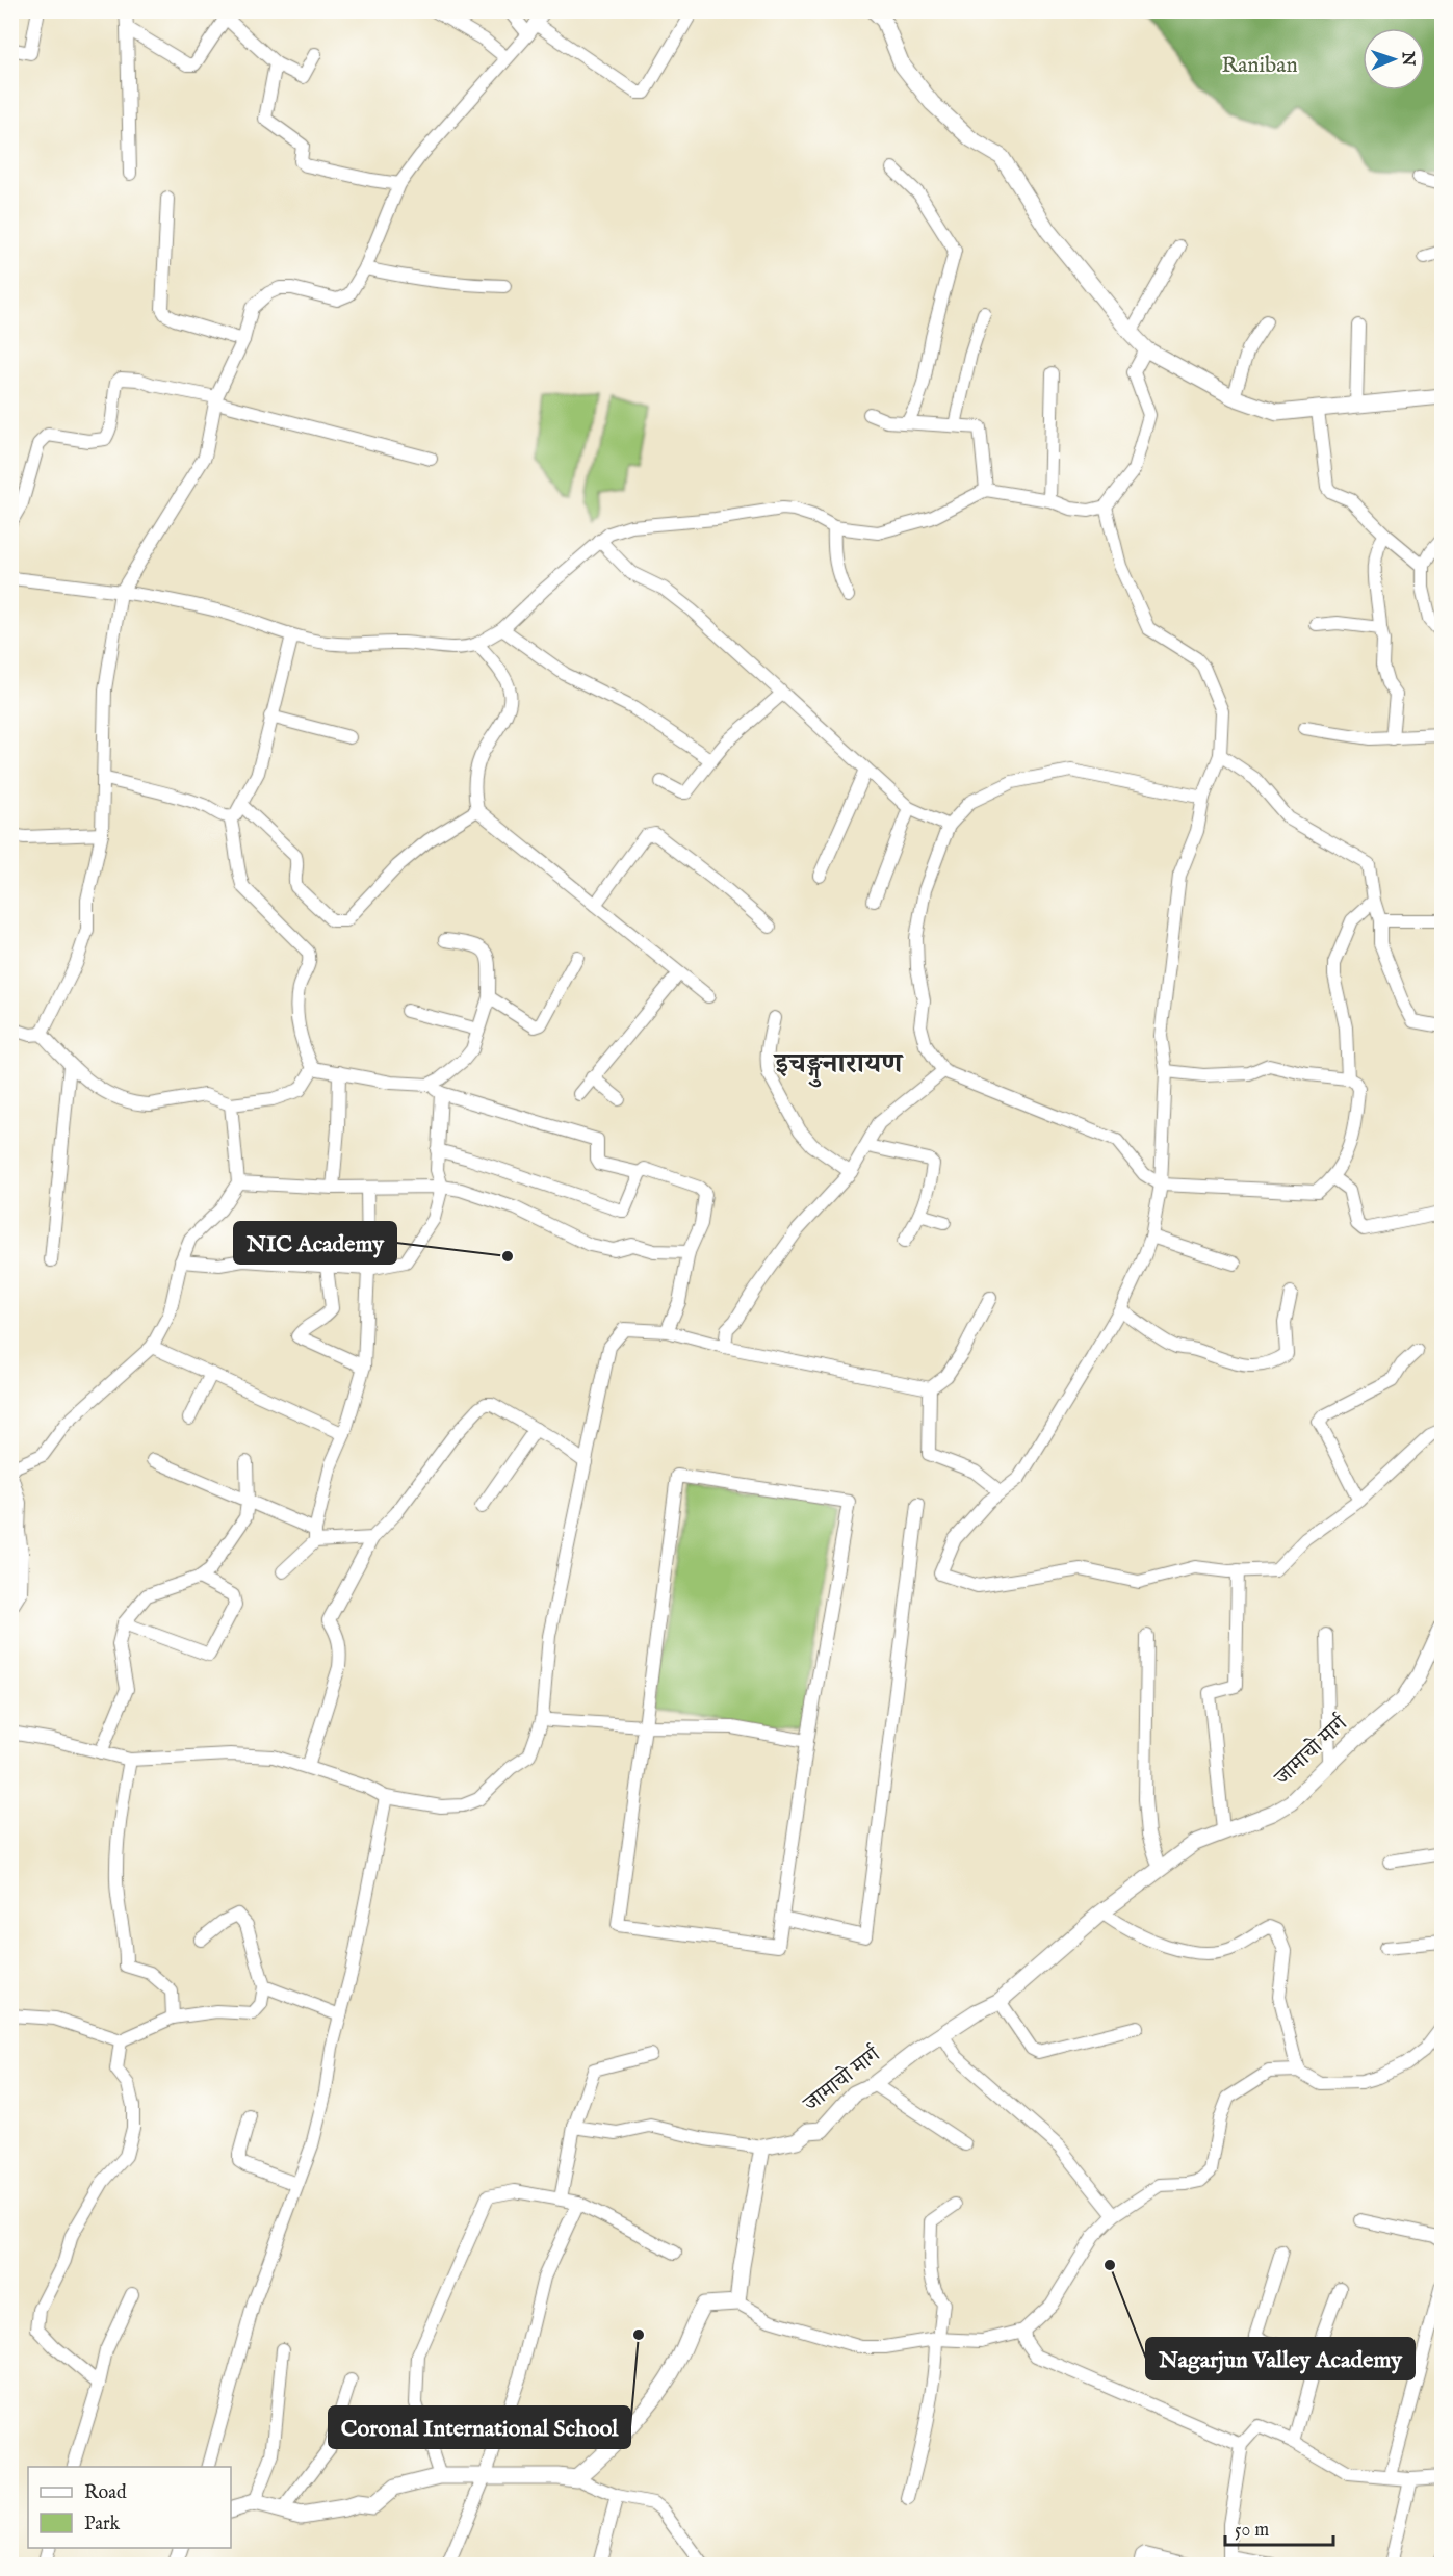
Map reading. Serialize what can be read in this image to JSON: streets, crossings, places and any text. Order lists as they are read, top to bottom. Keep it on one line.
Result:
{"streets":{"street":["जामाचो मार्ग"]},"districts":["इचङ्गुनारायण"],"parks":["Raniban"],"places":["NIC Academy","Nagarjun Valley Academy","Coronal International School"],"legend":["Road","Park"],"scale_bar":"50 m","north":"right"}
